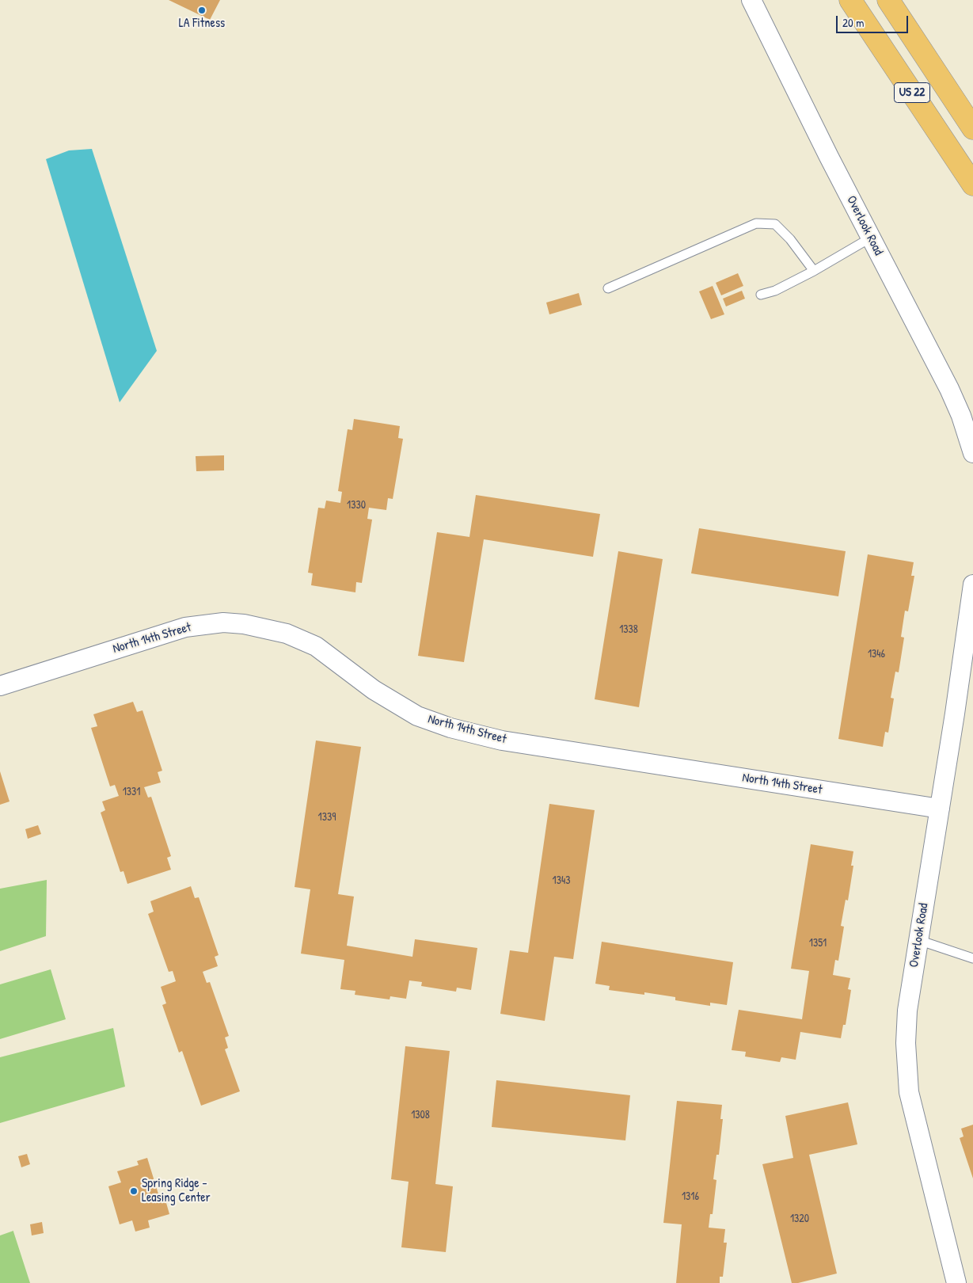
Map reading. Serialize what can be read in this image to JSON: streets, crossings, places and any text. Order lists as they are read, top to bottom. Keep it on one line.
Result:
{"streets":{"highway":["US 22"],"street":["Overlook Road","North 14th Street"]},"crossings":[["Overlook Road","North 14th Street"]],"places":["LA Fitness","Spring Ridge - Leasing Center"],"house_numbers":["1330","1338","1346","1331","1339","1343","1351","1308","1316","1320"],"scale_bar":"20 m"}
